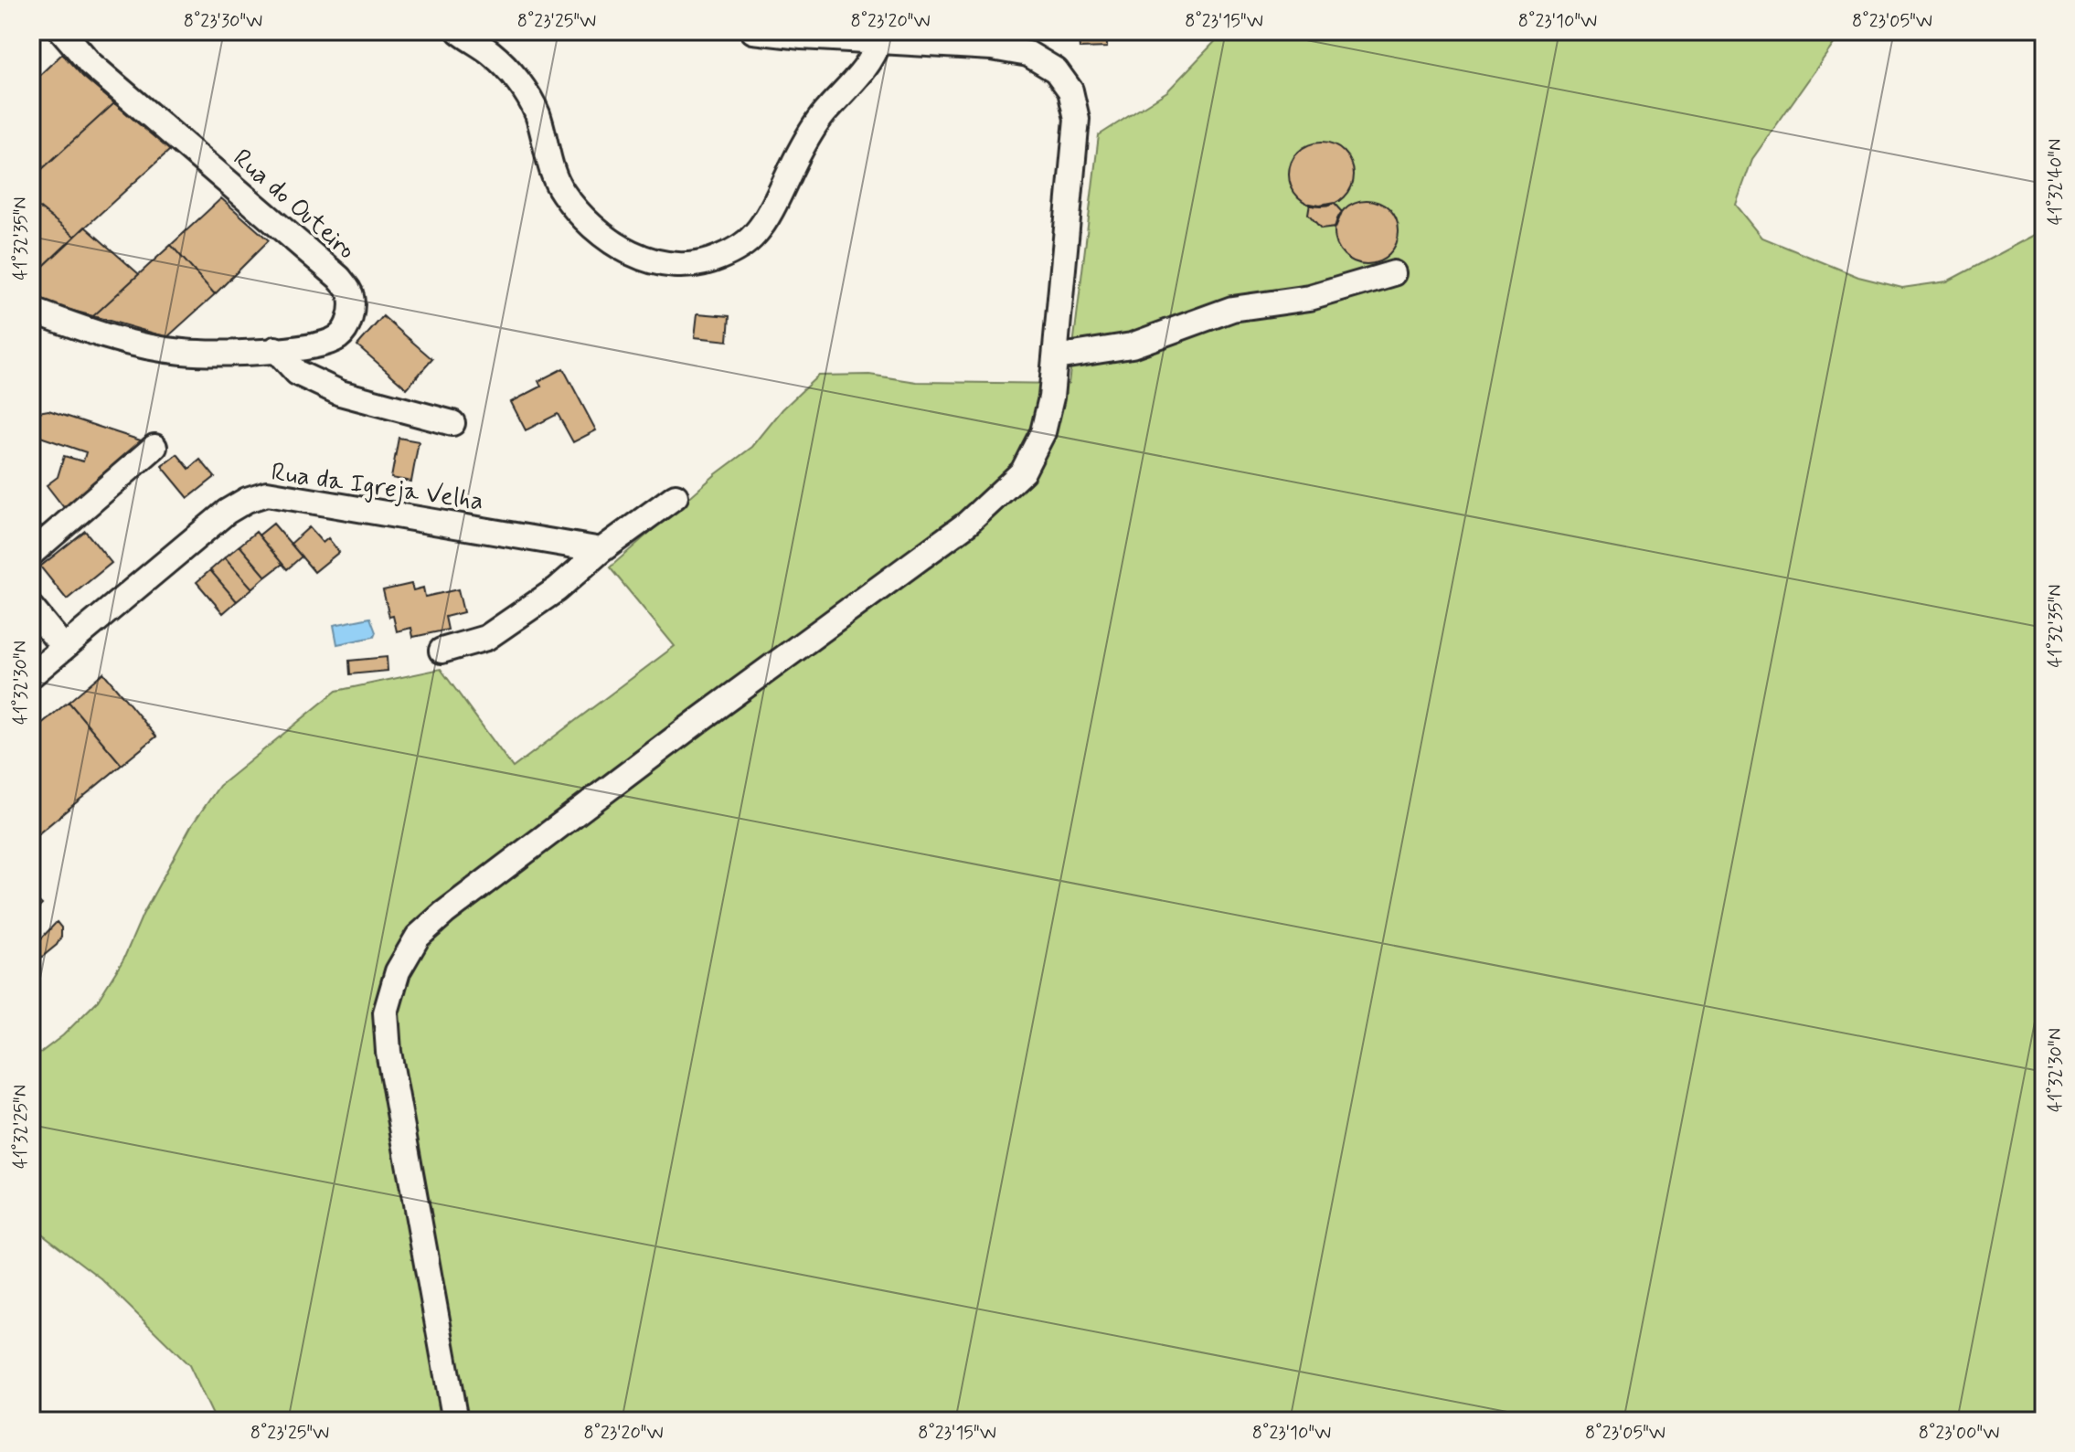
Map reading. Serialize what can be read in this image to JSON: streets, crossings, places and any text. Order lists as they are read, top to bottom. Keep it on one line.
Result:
{"streets":{"street":["Rua do Outeiro","Rua da Igreja Velha"]},"coordinates":["8°23'30\"W","8°23'25\"W","8°23'20\"W","8°23'15\"W","8°23'10\"W","8°23'05\"W","41°32'40\"N","41°32'35\"N","41°32'30\"N","41°32'25\"N","8°23'00\"W"]}
